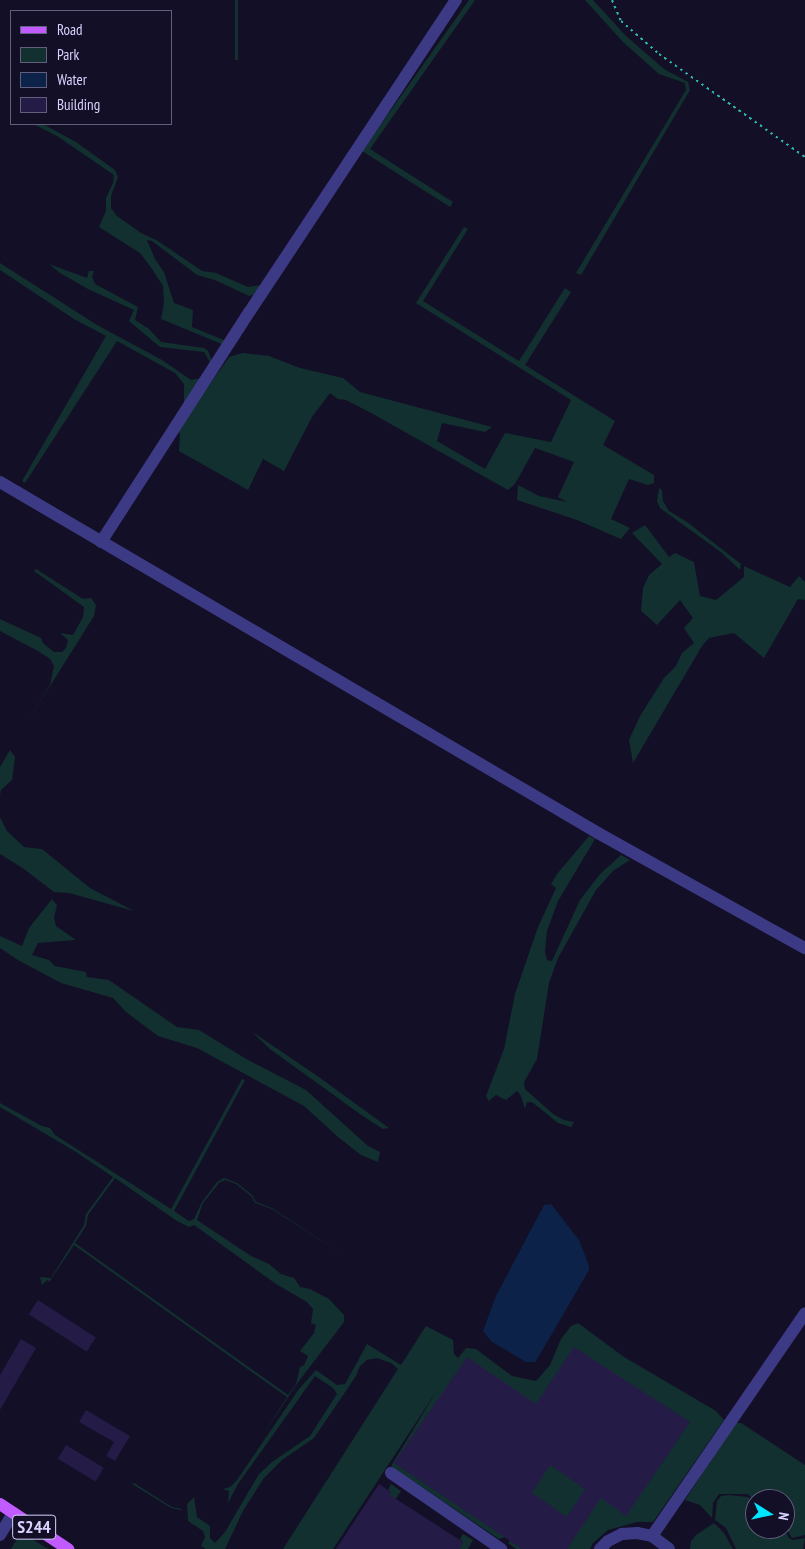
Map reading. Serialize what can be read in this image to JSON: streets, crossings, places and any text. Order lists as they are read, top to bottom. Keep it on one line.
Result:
{"streets":{"main road":["S244"]},"legend":["Road","Park","Water","Building"],"north":"right"}
